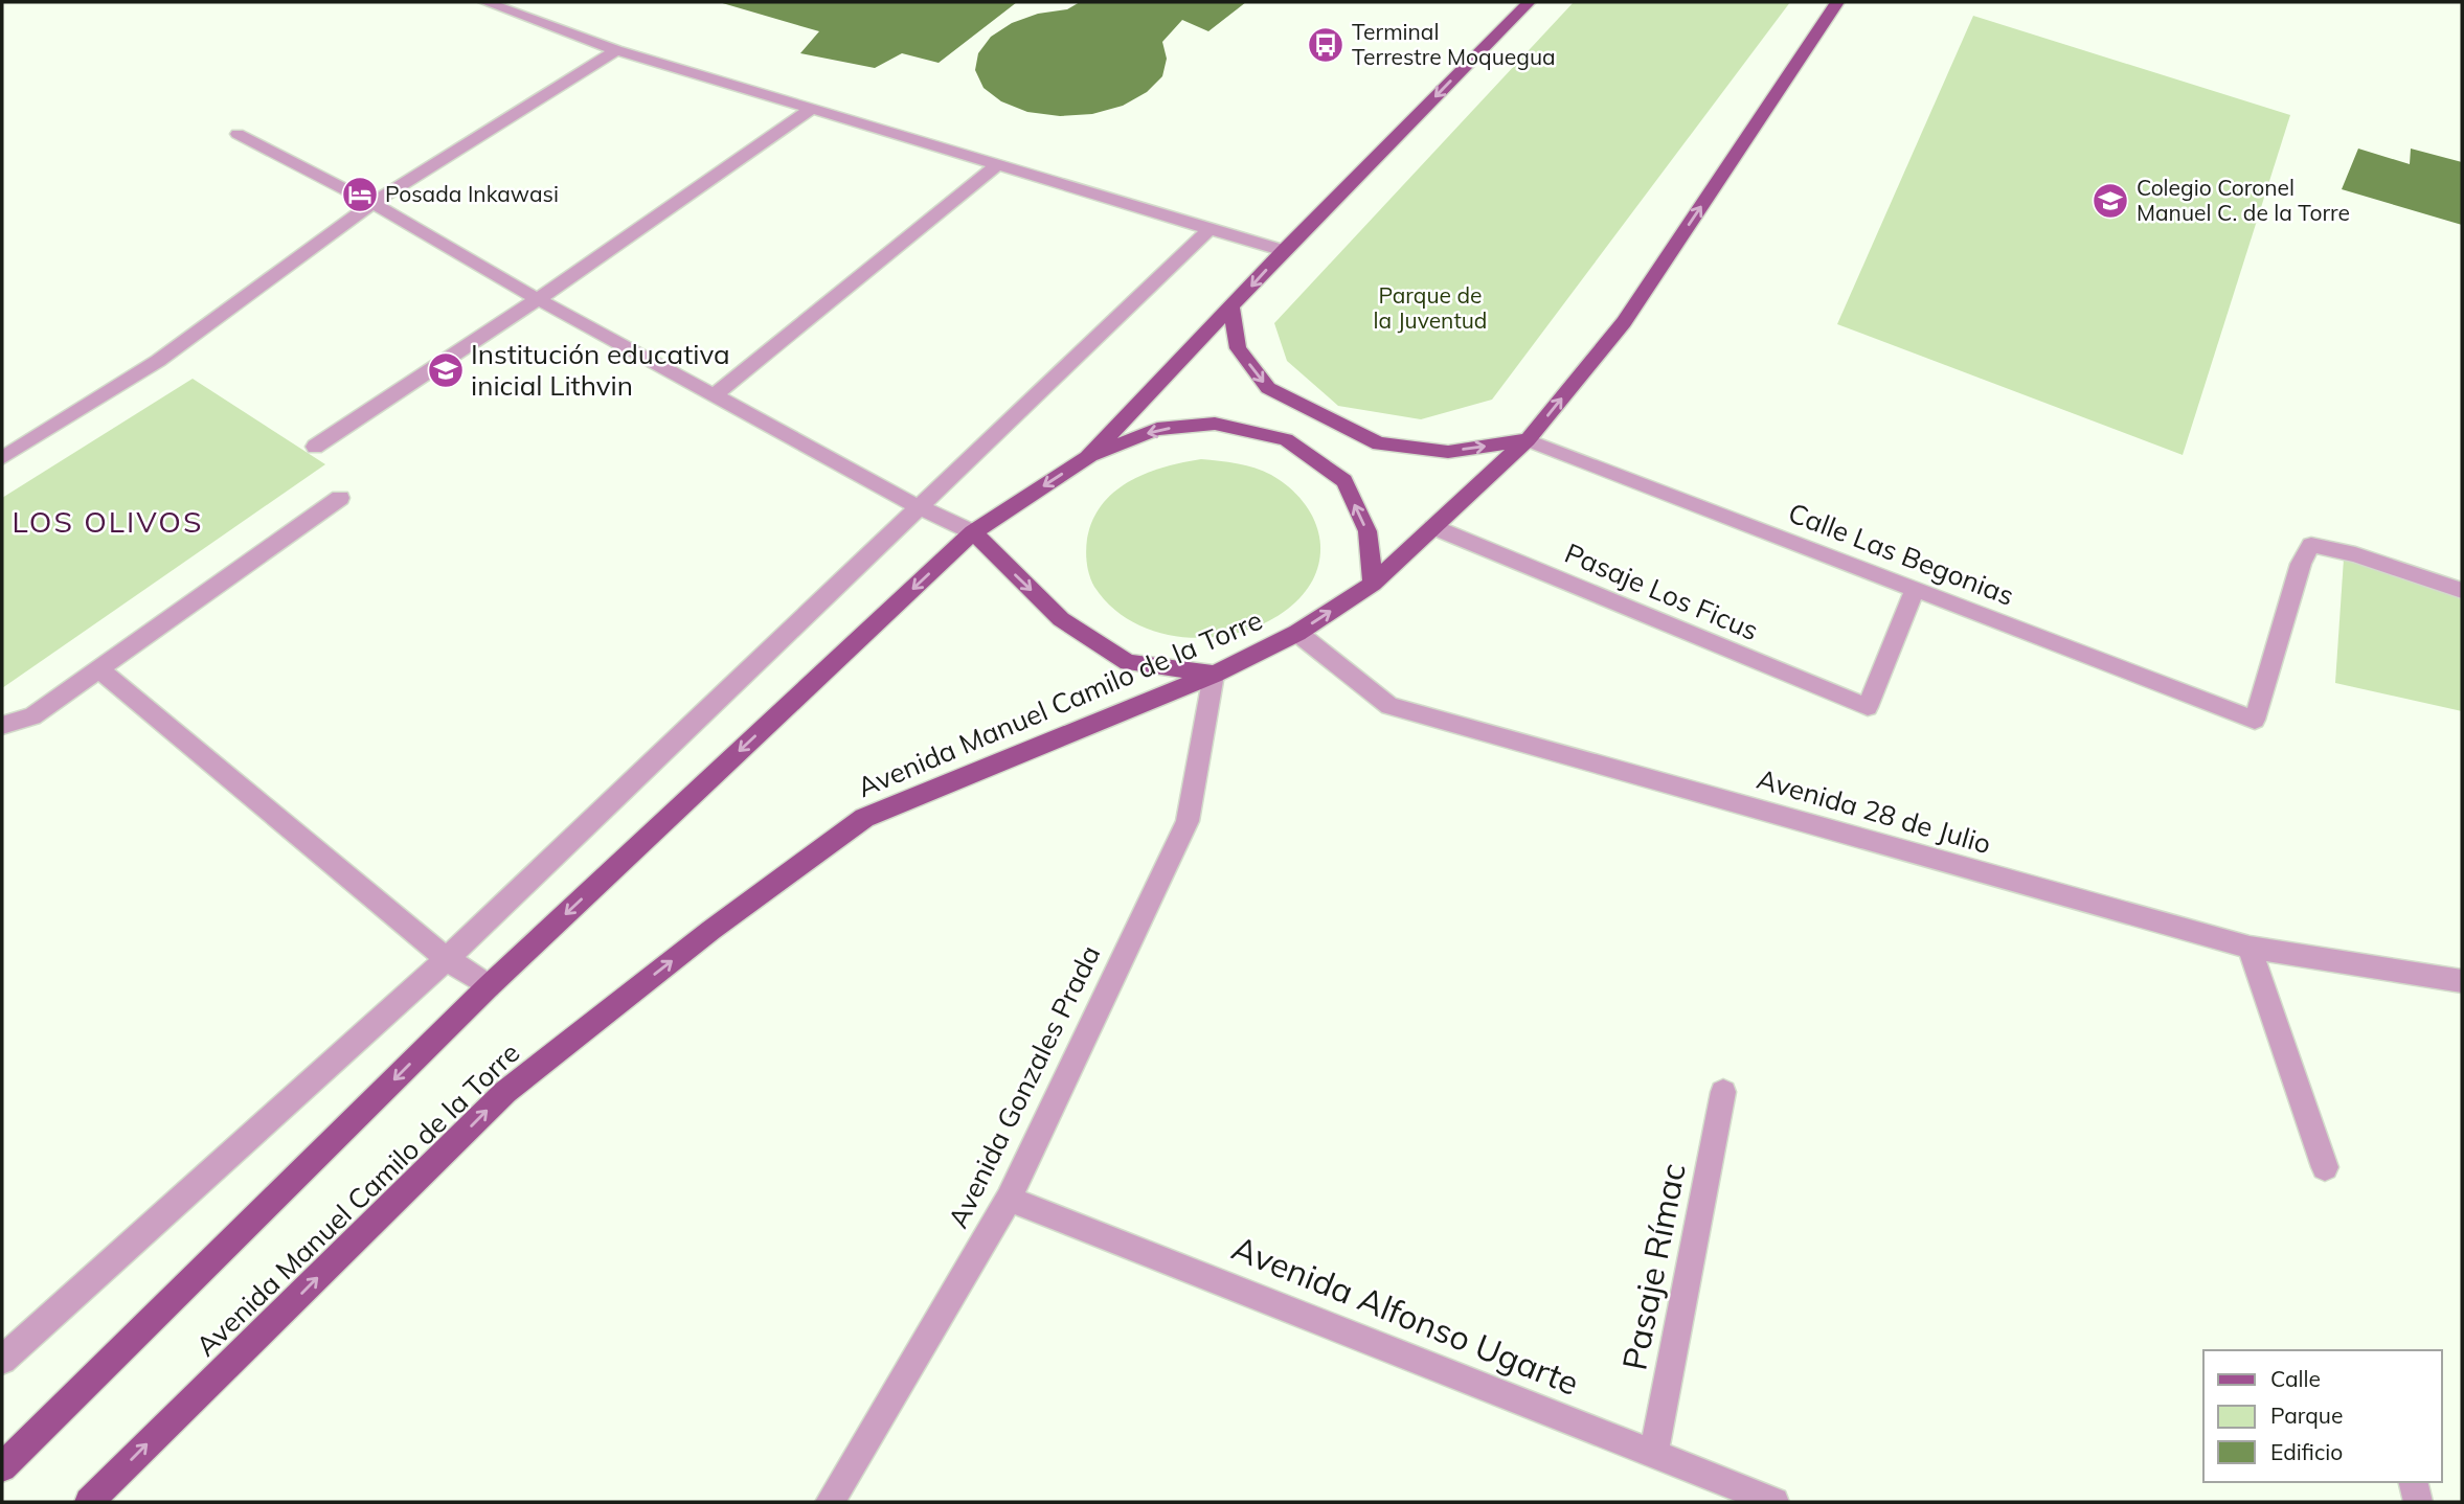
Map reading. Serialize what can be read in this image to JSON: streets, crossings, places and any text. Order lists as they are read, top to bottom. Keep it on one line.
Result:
{"streets":{"main road":["Avenida Manuel Camilo de la Torre"],"street":["Calle Las Begonias","Pasaje Los Ficus","Avenida 28 de Julio","Avenida Gonzales Prada","Pasaje Rímac","Avenida Alfonso Ugarte"]},"crossings":[["Calle Las Begonias","Pasaje Los Ficus"],["Calle Las Begonias","Avenida Manuel Camilo de la Torre"],["Pasaje Los Ficus","Avenida Manuel Camilo de la Torre"],["Avenida Manuel Camilo de la Torre","Avenida 28 de Julio"],["Avenida Manuel Camilo de la Torre","Avenida Gonzales Prada"],["Avenida Gonzales Prada","Avenida Alfonso Ugarte"],["Pasaje Rímac","Avenida Alfonso Ugarte"]],"districts":["LOS OLIVOS"],"parks":["Parque de la Juventud"],"places":{"bus stop":["Terminal Terrestre Moquegua"],"hotel":["Posada Inkawasi"],"school or university":["Colegio Coronel Manuel C. de la Torre","Institución educativa inicial Lithvin"]},"legend":["Calle","Parque","Edificio"]}
